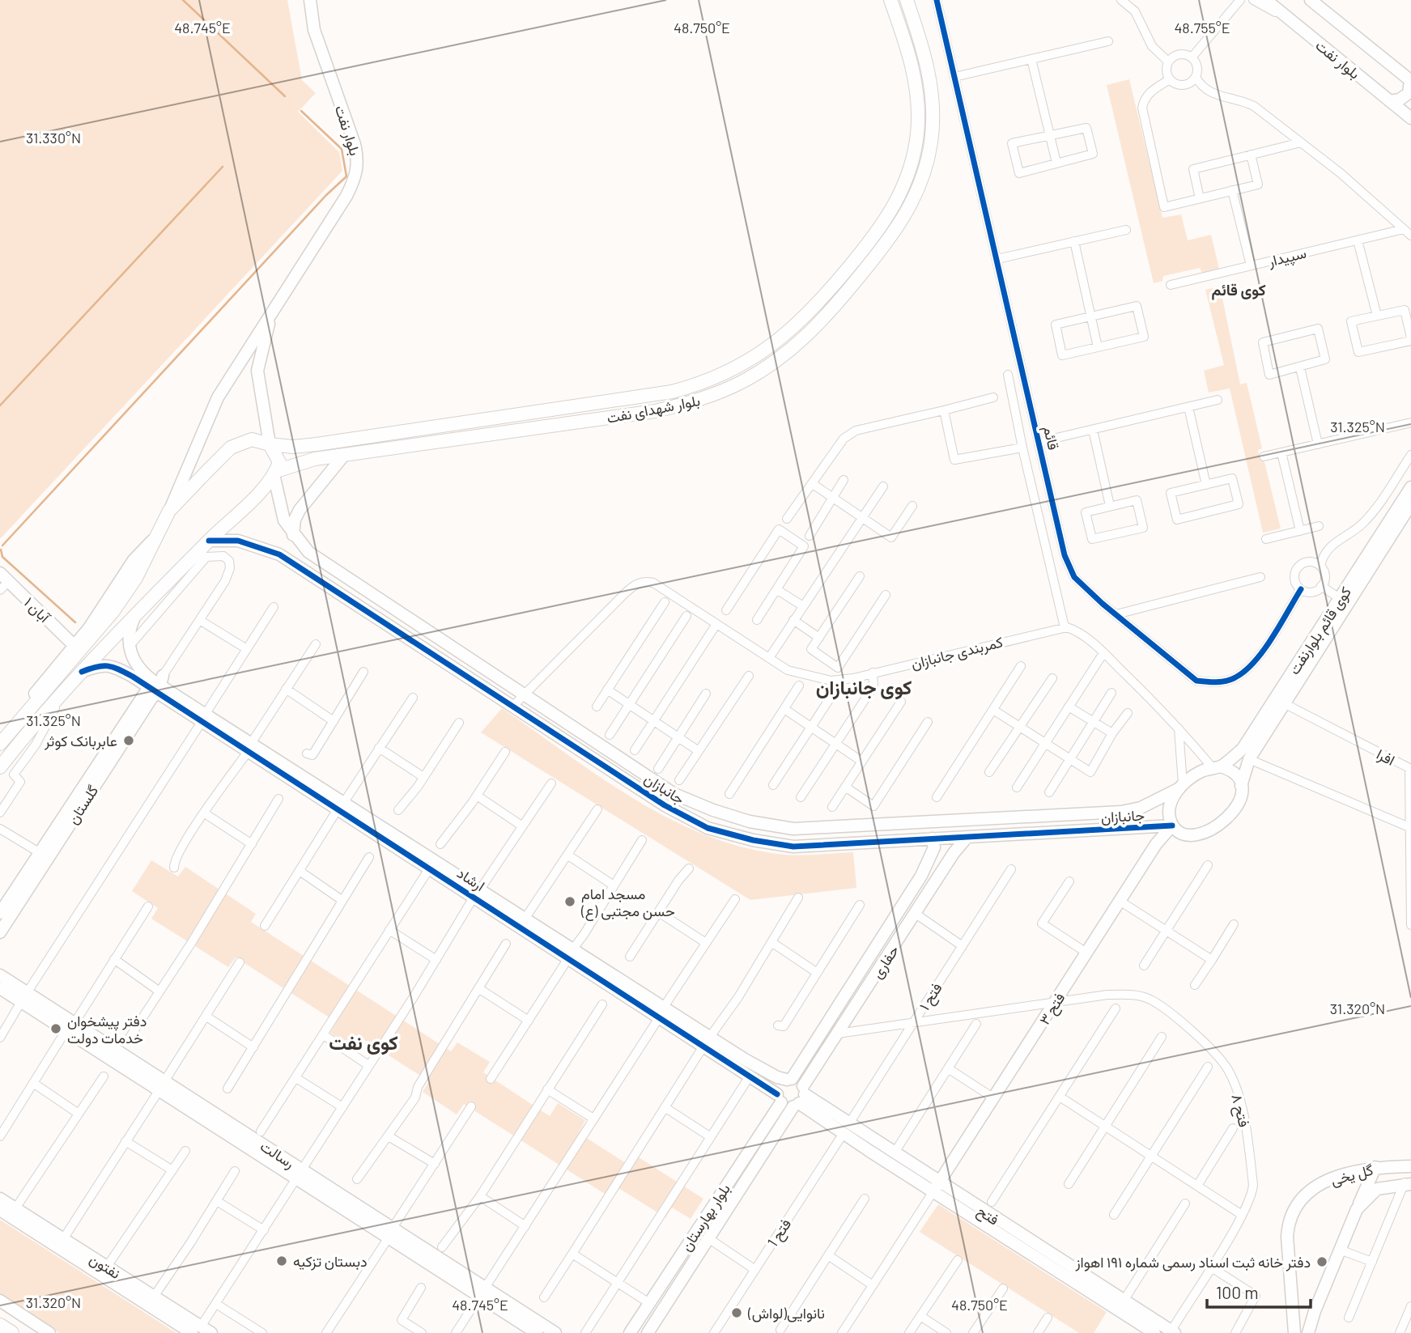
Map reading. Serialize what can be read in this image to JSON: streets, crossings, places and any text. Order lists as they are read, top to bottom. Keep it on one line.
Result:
{"streets":{"main road":["بلوار شهدای نفت"],"street":["بلوار نفت","سپیدار","قائم","آبان ۱","کوی قائم بلوارنفت","کمربندی جانبازان","افرا","جانبازان","گلستان","ارشاد","حفاری","فتح ۱","فتح ۳","فتح ۸","رسالت","گل یخی","فتح","بلوار بهارستان","فتح 1","نفتون"]},"crossings":[["بلوار شهدای نفت","جانبازان"],["کوی قائم بلوارنفت","افرا"],["کوی قائم بلوارنفت","جانبازان"],["کوی قائم بلوارنفت","فتح ۳"],["کمربندی جانبازان","جانبازان"],["جانبازان","حفاری"],["جانبازان","فتح ۳"],["گلستان","ارشاد"],["ارشاد","حفاری"],["ارشاد","فتح"],["ارشاد","بلوار بهارستان"],["حفاری","فتح ۸"],["حفاری","فتح"],["حفاری","بلوار بهارستان"],["فتح ۱","فتح ۸"],["فتح ۱","فتح"],["فتح ۱","فتح 1"],["فتح ۳","فتح ۸"],["فتح ۳","فتح"],["فتح ۸","فتح"],["فتح","بلوار بهارستان"],["فتح","فتح 1"]],"districts":["کوی قائم","کوی جانبازان","کوی نفت"],"places":["عابربانک کوثر","مسجد امام حسن مجتبی (ع)","دفتر پیشخوان خدمات دولت","دبستان تزکیه","دفتر خانه ثبت اسناد رسمی شماره ۱۹۱ اهواز","نانوایى(لواش)"],"scale_bar":"100 m","coordinates":["48.745°E","48.750°E","48.755°E","31.330°N","31.325°N","31.320°N"]}
